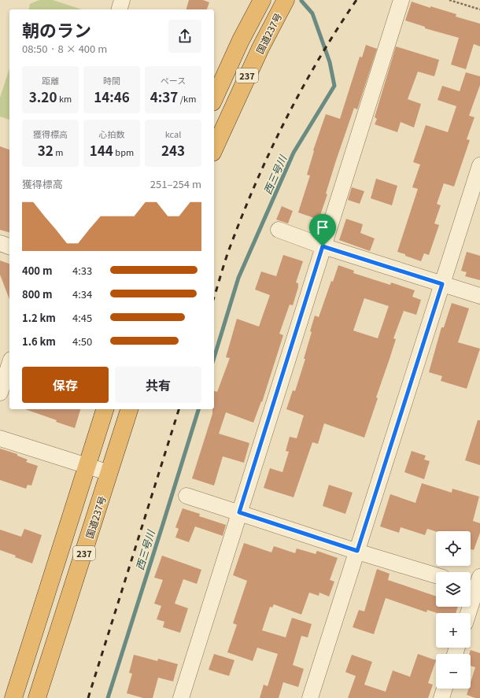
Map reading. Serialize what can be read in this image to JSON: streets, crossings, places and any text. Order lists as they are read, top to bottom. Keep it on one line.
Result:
{"streets":{"highway":["国道237号","237"]},"water":["西三号川"],"page":{"heading":["朝のラン","08:50 · 8 × 400 m"],"stats":[["距離","3.20 km"],["時間","14:46"],["ペース","4:37 /km"],["獲得標高","32 m"],["心拍数","144 bpm"],["kcal","243"]],"chart":["獲得標高","251–254 m"],"list":[{"name":"400 m","note":"4:33"},{"name":"800 m","note":"4:34"},{"name":"1.2 km","note":"4:45"},{"name":"1.6 km","note":"4:50"}],"buttons":["保存","共有"],"map_buttons":["+","−"]}}
